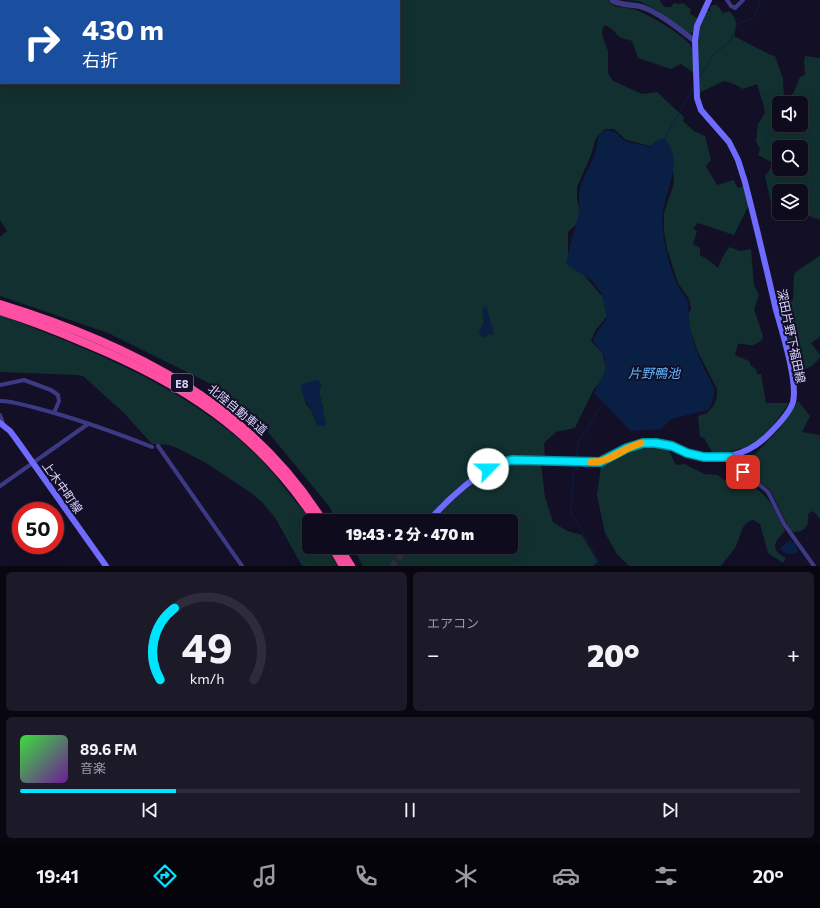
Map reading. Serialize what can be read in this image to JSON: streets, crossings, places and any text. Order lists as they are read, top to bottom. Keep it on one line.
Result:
{"streets":{"highway":["E8","北陸自動車道"],"main road":["深田片野下福田線","上木中町線"]},"water":["片野鴨池"],"page":{"turn":["430 m","右折"],"limit":"50","trip":"19:43 · 2 分 · 470 m","tile":"エアコン","heat":["−","20°","+"],"song":["89.6 FM","音楽"],"tabs":["19:41","20°"],"gauge":["49","km/h"]}}
